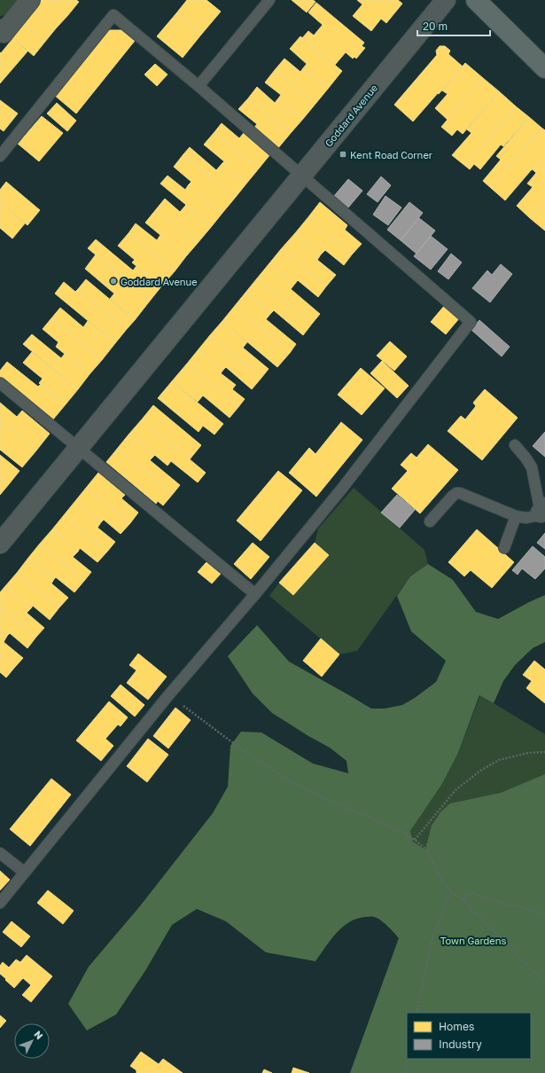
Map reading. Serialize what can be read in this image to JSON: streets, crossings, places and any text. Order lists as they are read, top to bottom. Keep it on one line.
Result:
{"streets":{"street":["Goddard Avenue"]},"parks":["Town Gardens"],"places":{"transit":["Kent Road Corner"],"other":["Goddard Avenue"]},"legend":["Homes","Industry"],"scale_bar":"20 m","north":"top right"}
